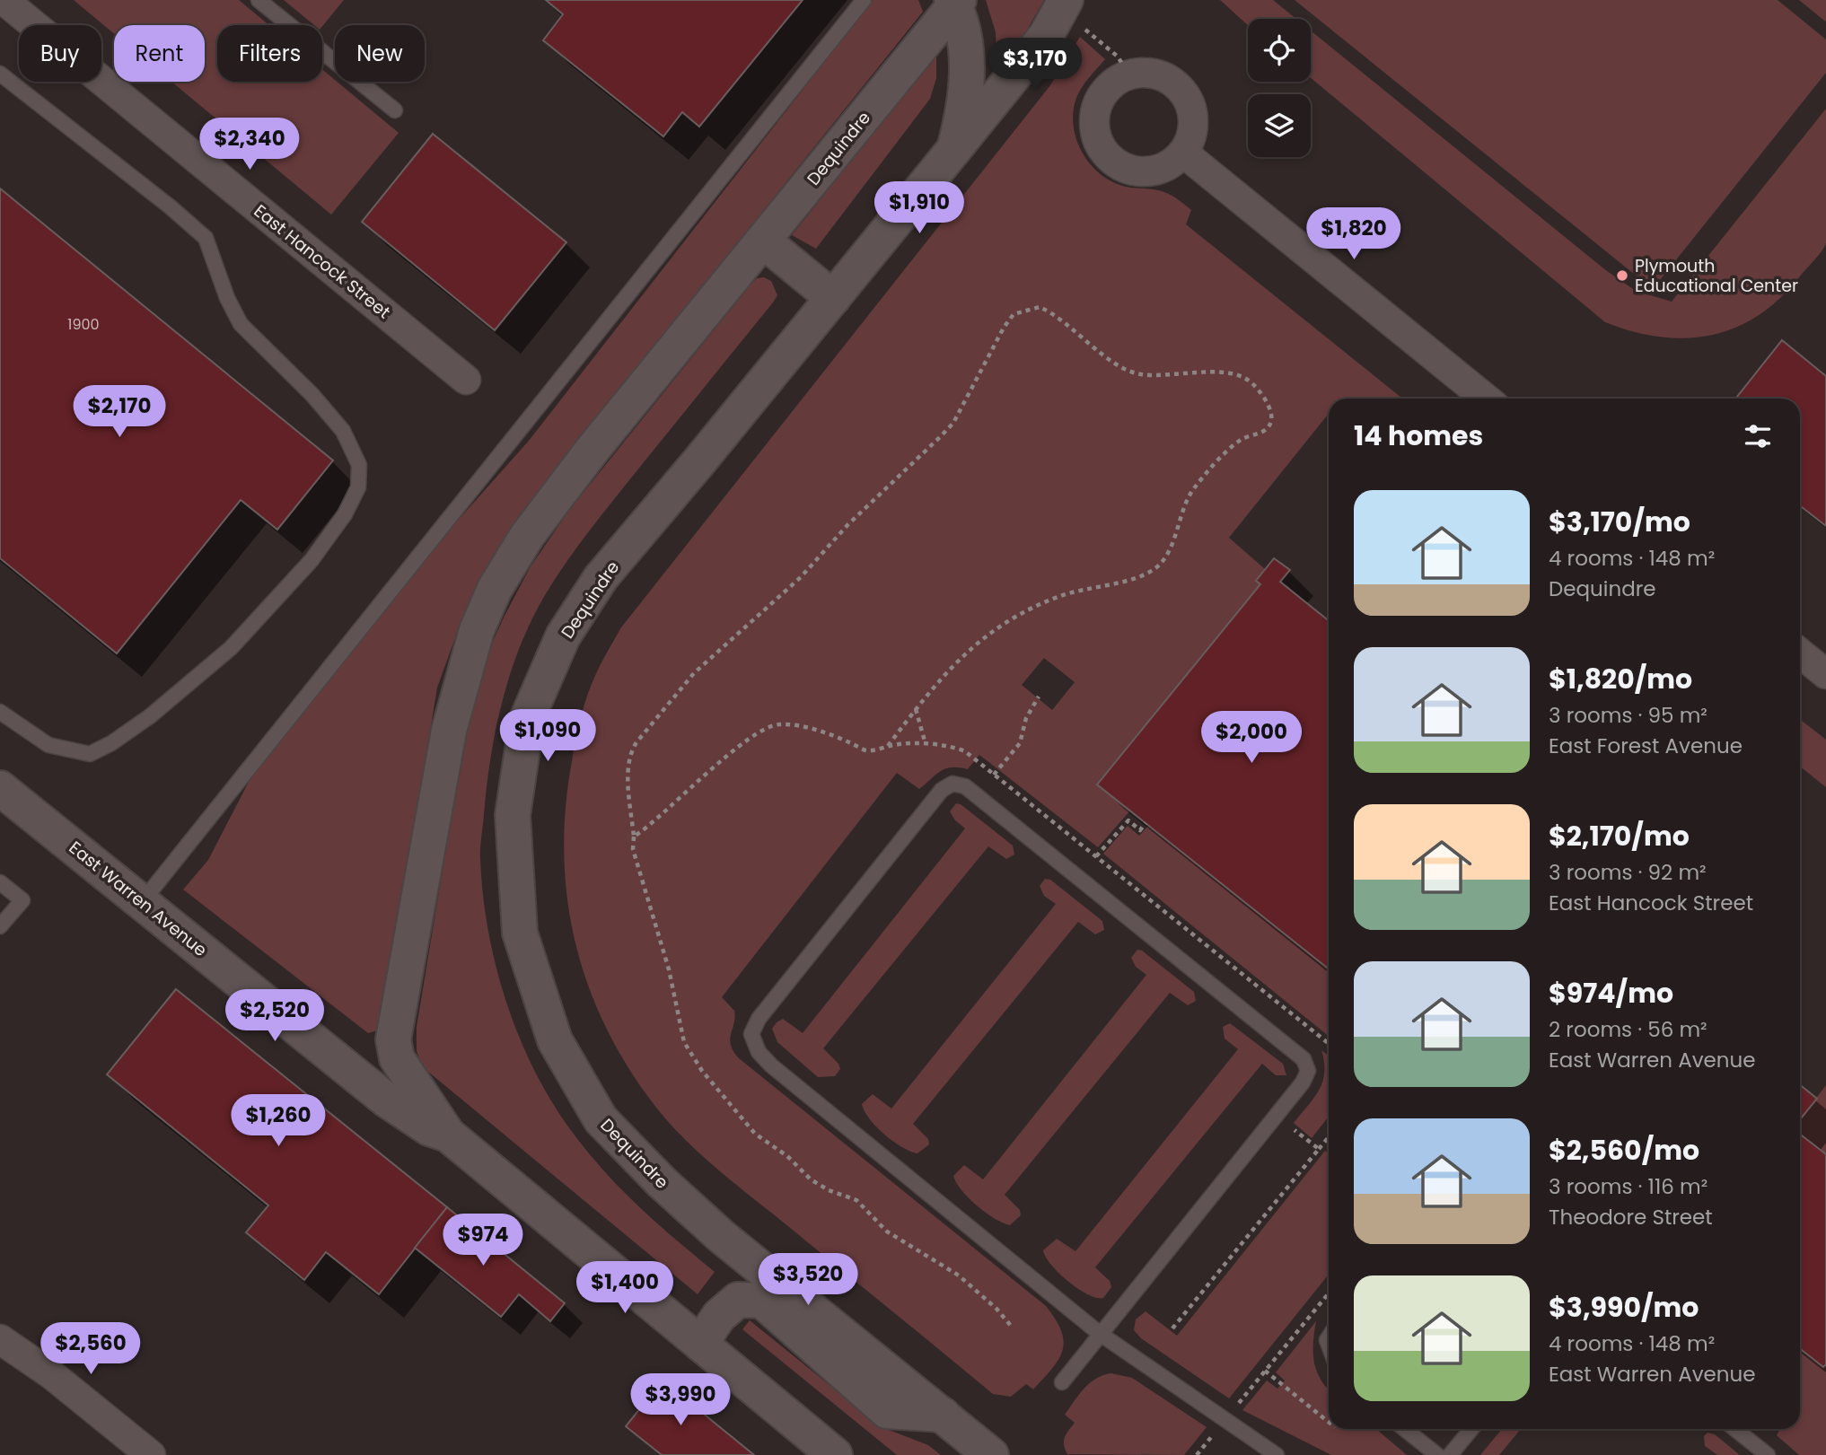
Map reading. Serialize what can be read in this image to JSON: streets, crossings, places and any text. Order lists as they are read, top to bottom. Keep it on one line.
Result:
{"streets":{"main road":["Dequindre","East Warren Avenue"],"street":["East Hancock Street"]},"crossings":[["Dequindre","East Warren Avenue"]],"places":["Plymouth Educational Center"],"house_numbers":["1900"],"page":{"chip":["Buy","Rent","Filters","New"],"price":["$3,170","$2,340","$1,910","$1,820","$2,170","$1,090","$2,000","$2,520","$1,260","$974","$3,520","$1,400","$2,560","$3,990"],"heading":"14 homes","list":[{"name":"$3,170/mo","note":"4 rooms · 148 m² · Dequindre"},{"name":"$1,820/mo","note":"3 rooms · 95 m² · East Forest Avenue"},{"name":"$2,170/mo","note":"3 rooms · 92 m² · East Hancock Street"},{"name":"$974/mo","note":"2 rooms · 56 m² · East Warren Avenue"},{"name":"$2,560/mo","note":"3 rooms · 116 m² · Theodore Street"},{"name":"$3,990/mo","note":"4 rooms · 148 m² · East Warren Avenue"}]}}
